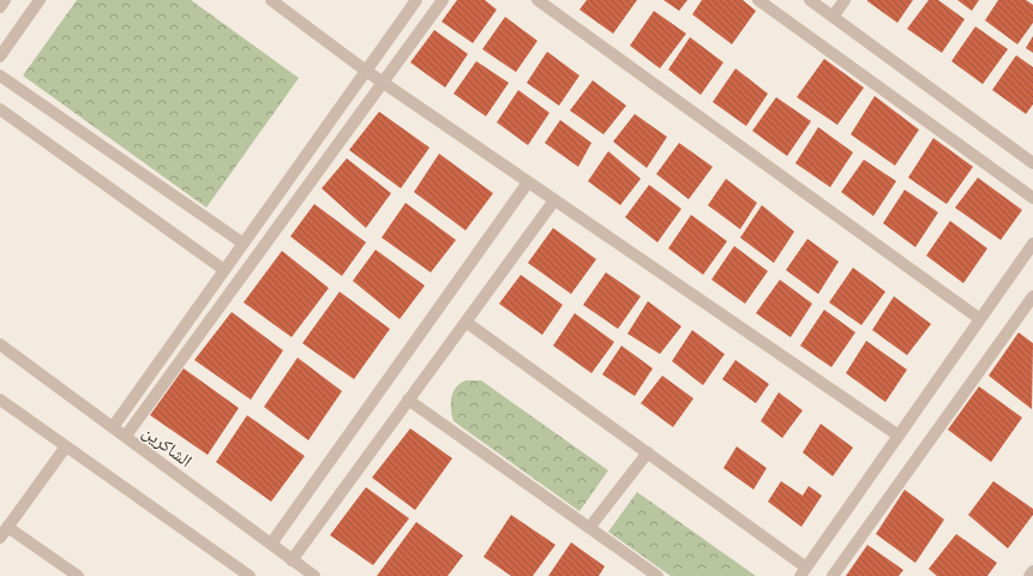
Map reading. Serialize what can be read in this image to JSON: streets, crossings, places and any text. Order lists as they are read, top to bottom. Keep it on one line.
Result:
{"streets":{"street":["الشاكرين"]}}
